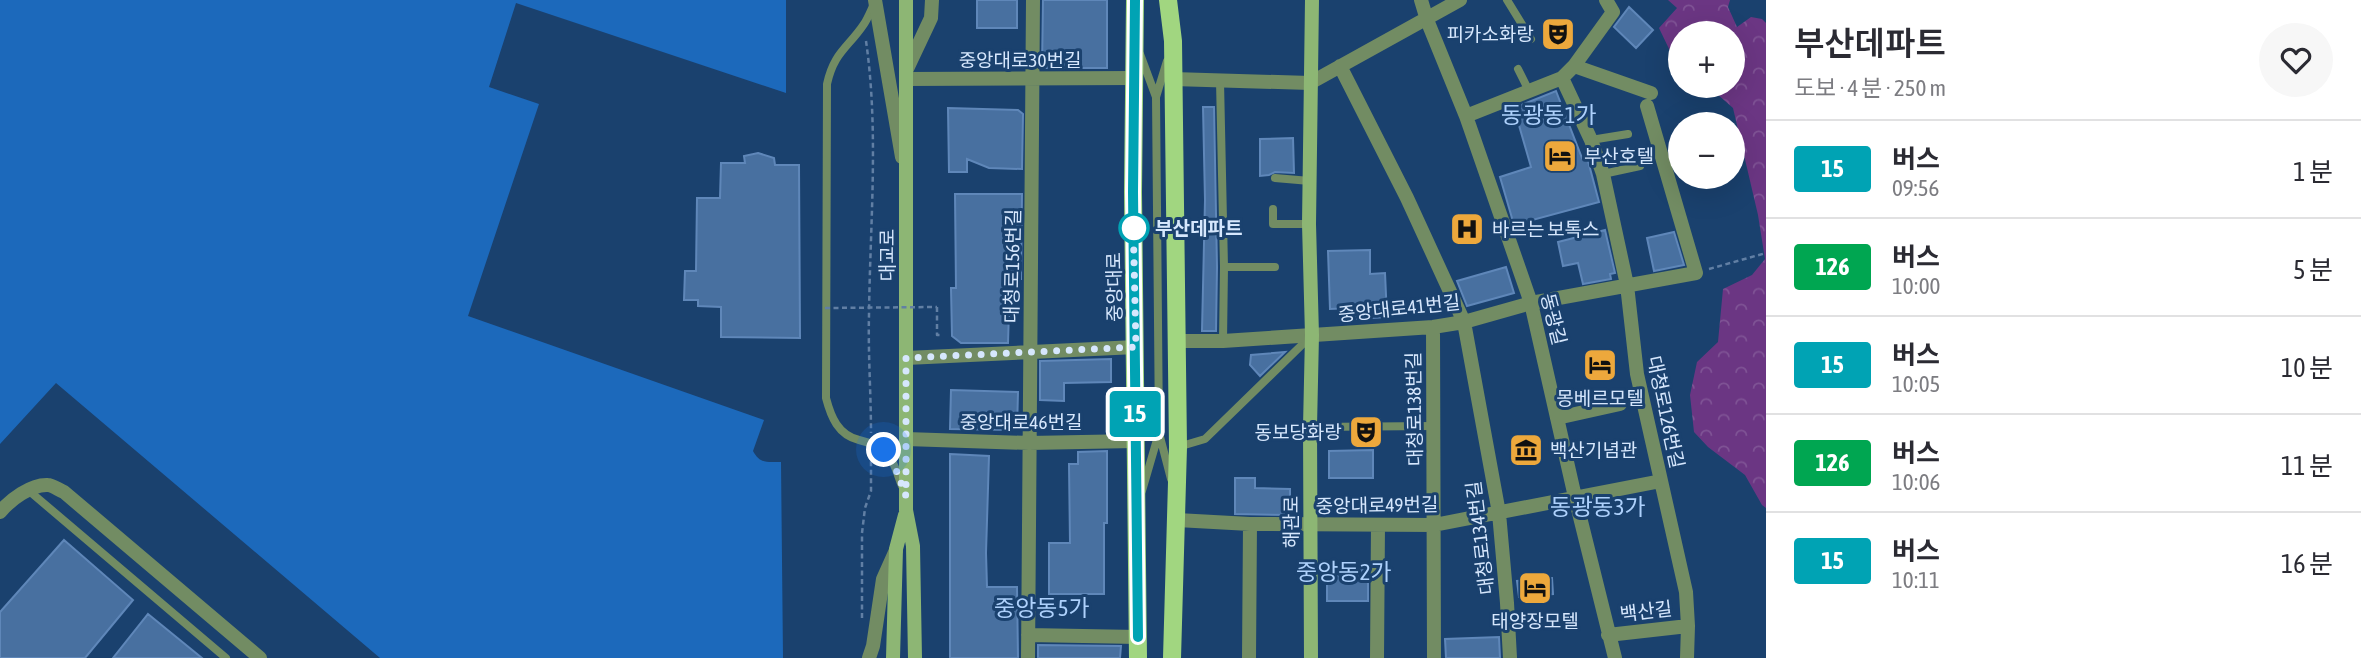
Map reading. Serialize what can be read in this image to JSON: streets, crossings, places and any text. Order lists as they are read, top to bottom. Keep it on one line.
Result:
{"streets":{"main road":["대교로","중앙대로","해관로"],"street":["중앙대로30번길","대청로156번길","중앙대로41번길","동광길","대청로138번길","대청로126번길","중앙대로46번길","중앙대로49번길","대청로134번길","백산길"]},"crossings":[["중앙대로30번길","대교로"],["중앙대로30번길","대청로156번길"],["중앙대로30번길","중앙대로"],["대교로","중앙대로46번길"],["대청로156번길","중앙대로46번길"],["중앙대로","중앙대로46번길"],["중앙대로41번길","동광길"],["중앙대로41번길","대청로138번길"],["중앙대로41번길","대청로126번길"],["중앙대로41번길","해관로"],["중앙대로41번길","대청로134번길"],["동광길","중앙대로49번길"],["동광길","백산길"],["대청로138번길","중앙대로49번길"],["대청로126번길","백산길"],["중앙대로49번길","해관로"],["중앙대로49번길","대청로134번길"]],"districts":["동광동1가","동광동3가","중앙동2가","중앙동5가"],"places":{"theatre":["피카소화랑","동보당화랑"],"hotel":["부산호텔","몽베르모텔","태양장모텔"],"other":["부산데파트"],"hospital":["바르는 보톡스"],"museum":["백산기념관"]},"lines":["bus line 15"],"page":{"on_map":"15","heading":["부산데파트","도보 · 4 분 · 250 m"],"map_buttons":["+","−"],"list":[{"mark":"15","name":"버스","note":"09:56","value":"1 분"},{"mark":"126","name":"버스","note":"10:00","value":"5 분"},{"mark":"15","name":"버스","note":"10:05","value":"10 분"},{"mark":"126","name":"버스","note":"10:06","value":"11 분"},{"mark":"15","name":"버스","note":"10:11","value":"16 분"}]}}
